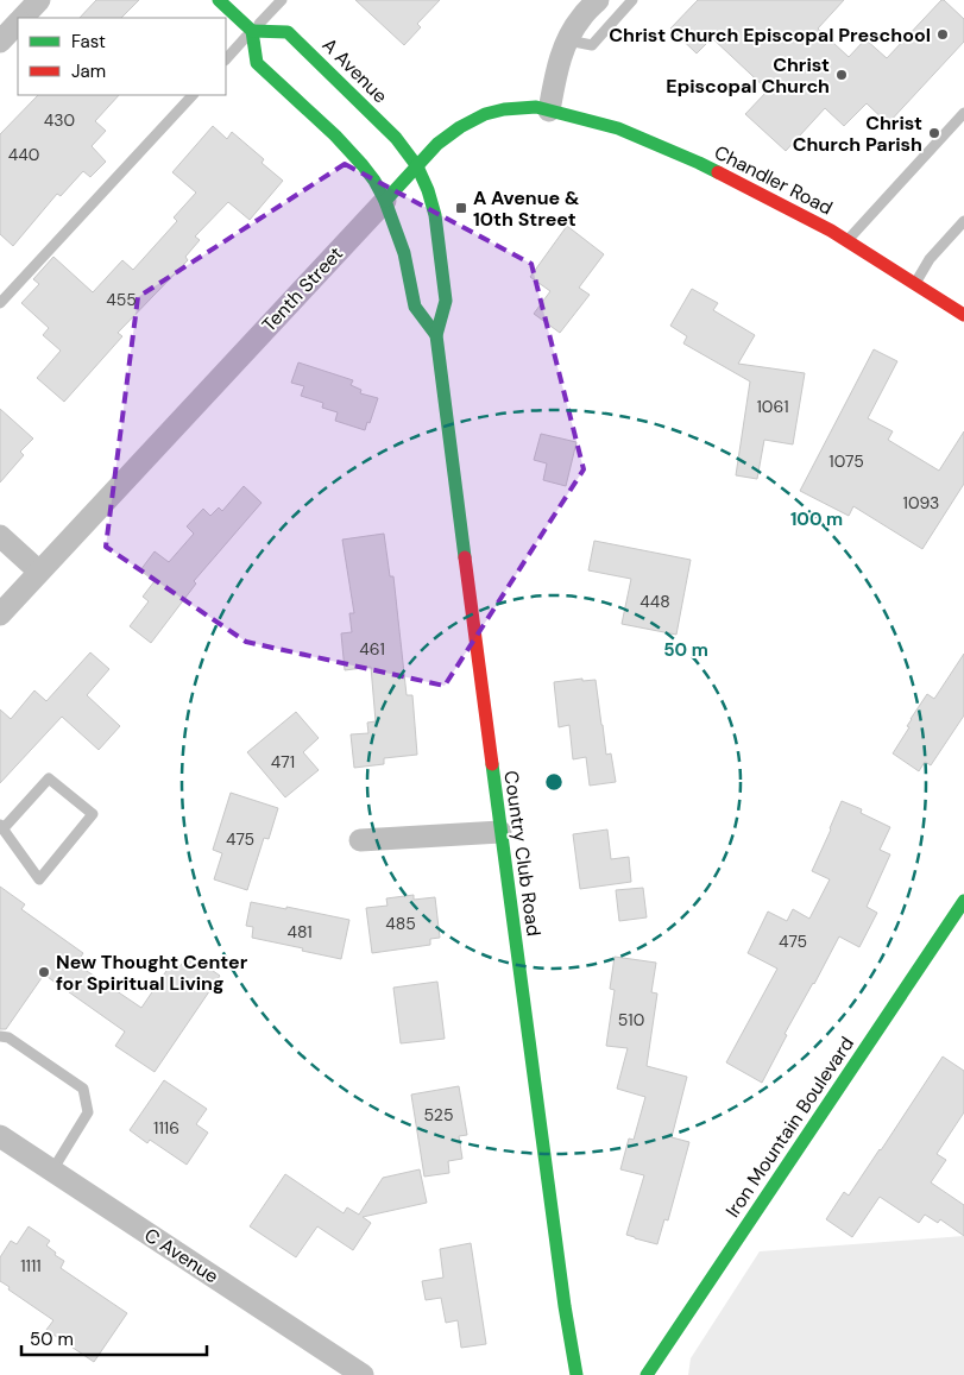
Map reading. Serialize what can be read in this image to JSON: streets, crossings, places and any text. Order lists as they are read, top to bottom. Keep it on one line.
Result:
{"streets":{"main road":["A Avenue","Chandler Road","Tenth Street","Country Club Road","Iron Mountain Boulevard"],"street":["C Avenue"]},"crossings":[["A Avenue","Tenth Street"],["A Avenue","Country Club Road"],["Chandler Road","Tenth Street"],["Tenth Street","Country Club Road"]],"places":{"other":["Christ Church Episcopal Preschool","Christ Episcopal Church","Christ Church Parish","New Thought Center for Spiritual Living"],"transit":["A Avenue & 10th Street"]},"house_numbers":["430","440","455","1061","1075","1093","448","461","471","475","485","481","475","510","525","1116","1111"],"legend":["Fast","Jam"],"scale_bar":"50 m","rings":["100 m","50 m"]}
